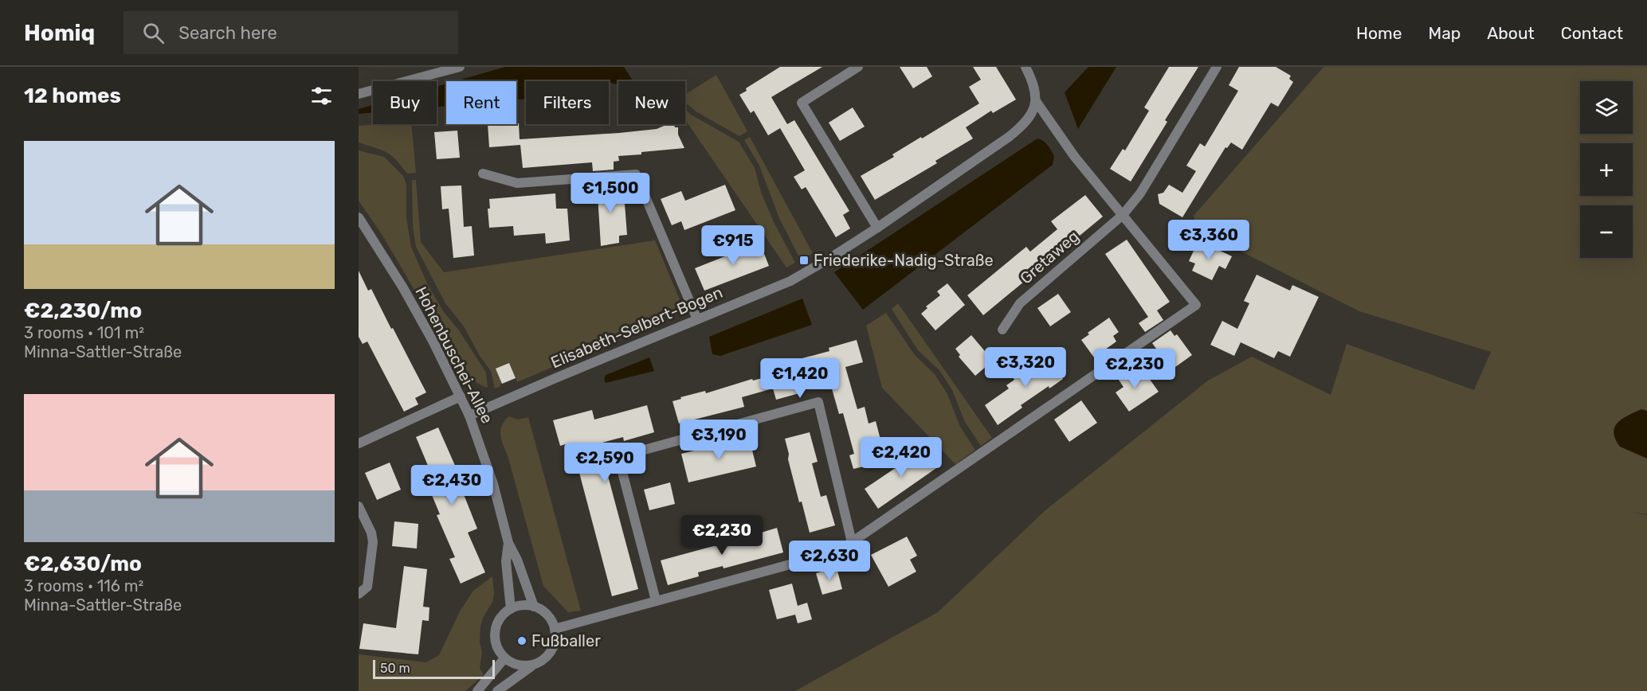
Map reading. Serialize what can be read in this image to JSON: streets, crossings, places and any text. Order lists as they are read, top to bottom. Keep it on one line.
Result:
{"streets":{"street":["Gretaweg","Elisabeth-Selbert-Bogen","Hohenbuschei-Allee"]},"crossings":[["Elisabeth-Selbert-Bogen","Hohenbuschei-Allee"]],"places":{"transit":["Friederike-Nadig-Straße"],"other":["Fußballer"]},"scale_bar":"50 m","page":{"header":"Homiq","search":"Search here","nav":["Home","Map","About","Contact"],"heading":"12 homes","map_buttons":["+","−"],"chip":["Buy","Rent","Filters","New"],"list":[{"name":"€2,230/mo","note":"3 rooms · 101 m² · Minna-Sattler-Straße"},{"name":"€2,630/mo","note":"3 rooms · 116 m² · Minna-Sattler-Straße"}],"price":["€1,500","€3,360","€915","€3,320","€2,230","€1,420","€3,190","€2,420","€2,590","€2,430","€2,230","€2,630"],"scale":"50 m"}}
